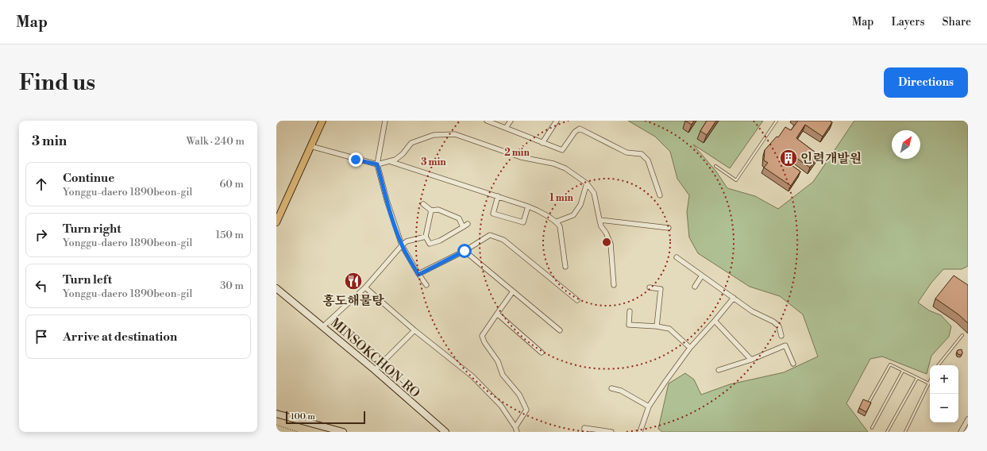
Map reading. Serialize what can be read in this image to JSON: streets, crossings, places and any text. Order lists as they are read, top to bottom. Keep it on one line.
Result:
{"streets":{"street":["MINSOKCHON-RO"]},"places":{"building":["인력개발원"],"restaurant":["홍도해물탕"]},"scale_bar":"100 m","north":"top right","page":{"header":"Map","nav":["Map","Layers","Share"],"buttons":"Directions","title":"Find us","heading":["3 min","Walk · 240 m"],"list":[["Continue","Yonggu-daero 1890beon-gil","60 m"],["Turn right","Yonggu-daero 1890beon-gil","150 m"],["Turn left","Yonggu-daero 1890beon-gil","30 m"],"Arrive at destination"],"map_buttons":["+","−"],"scale":"100 m"},"rings":["2 min","3 min","1 min"]}
